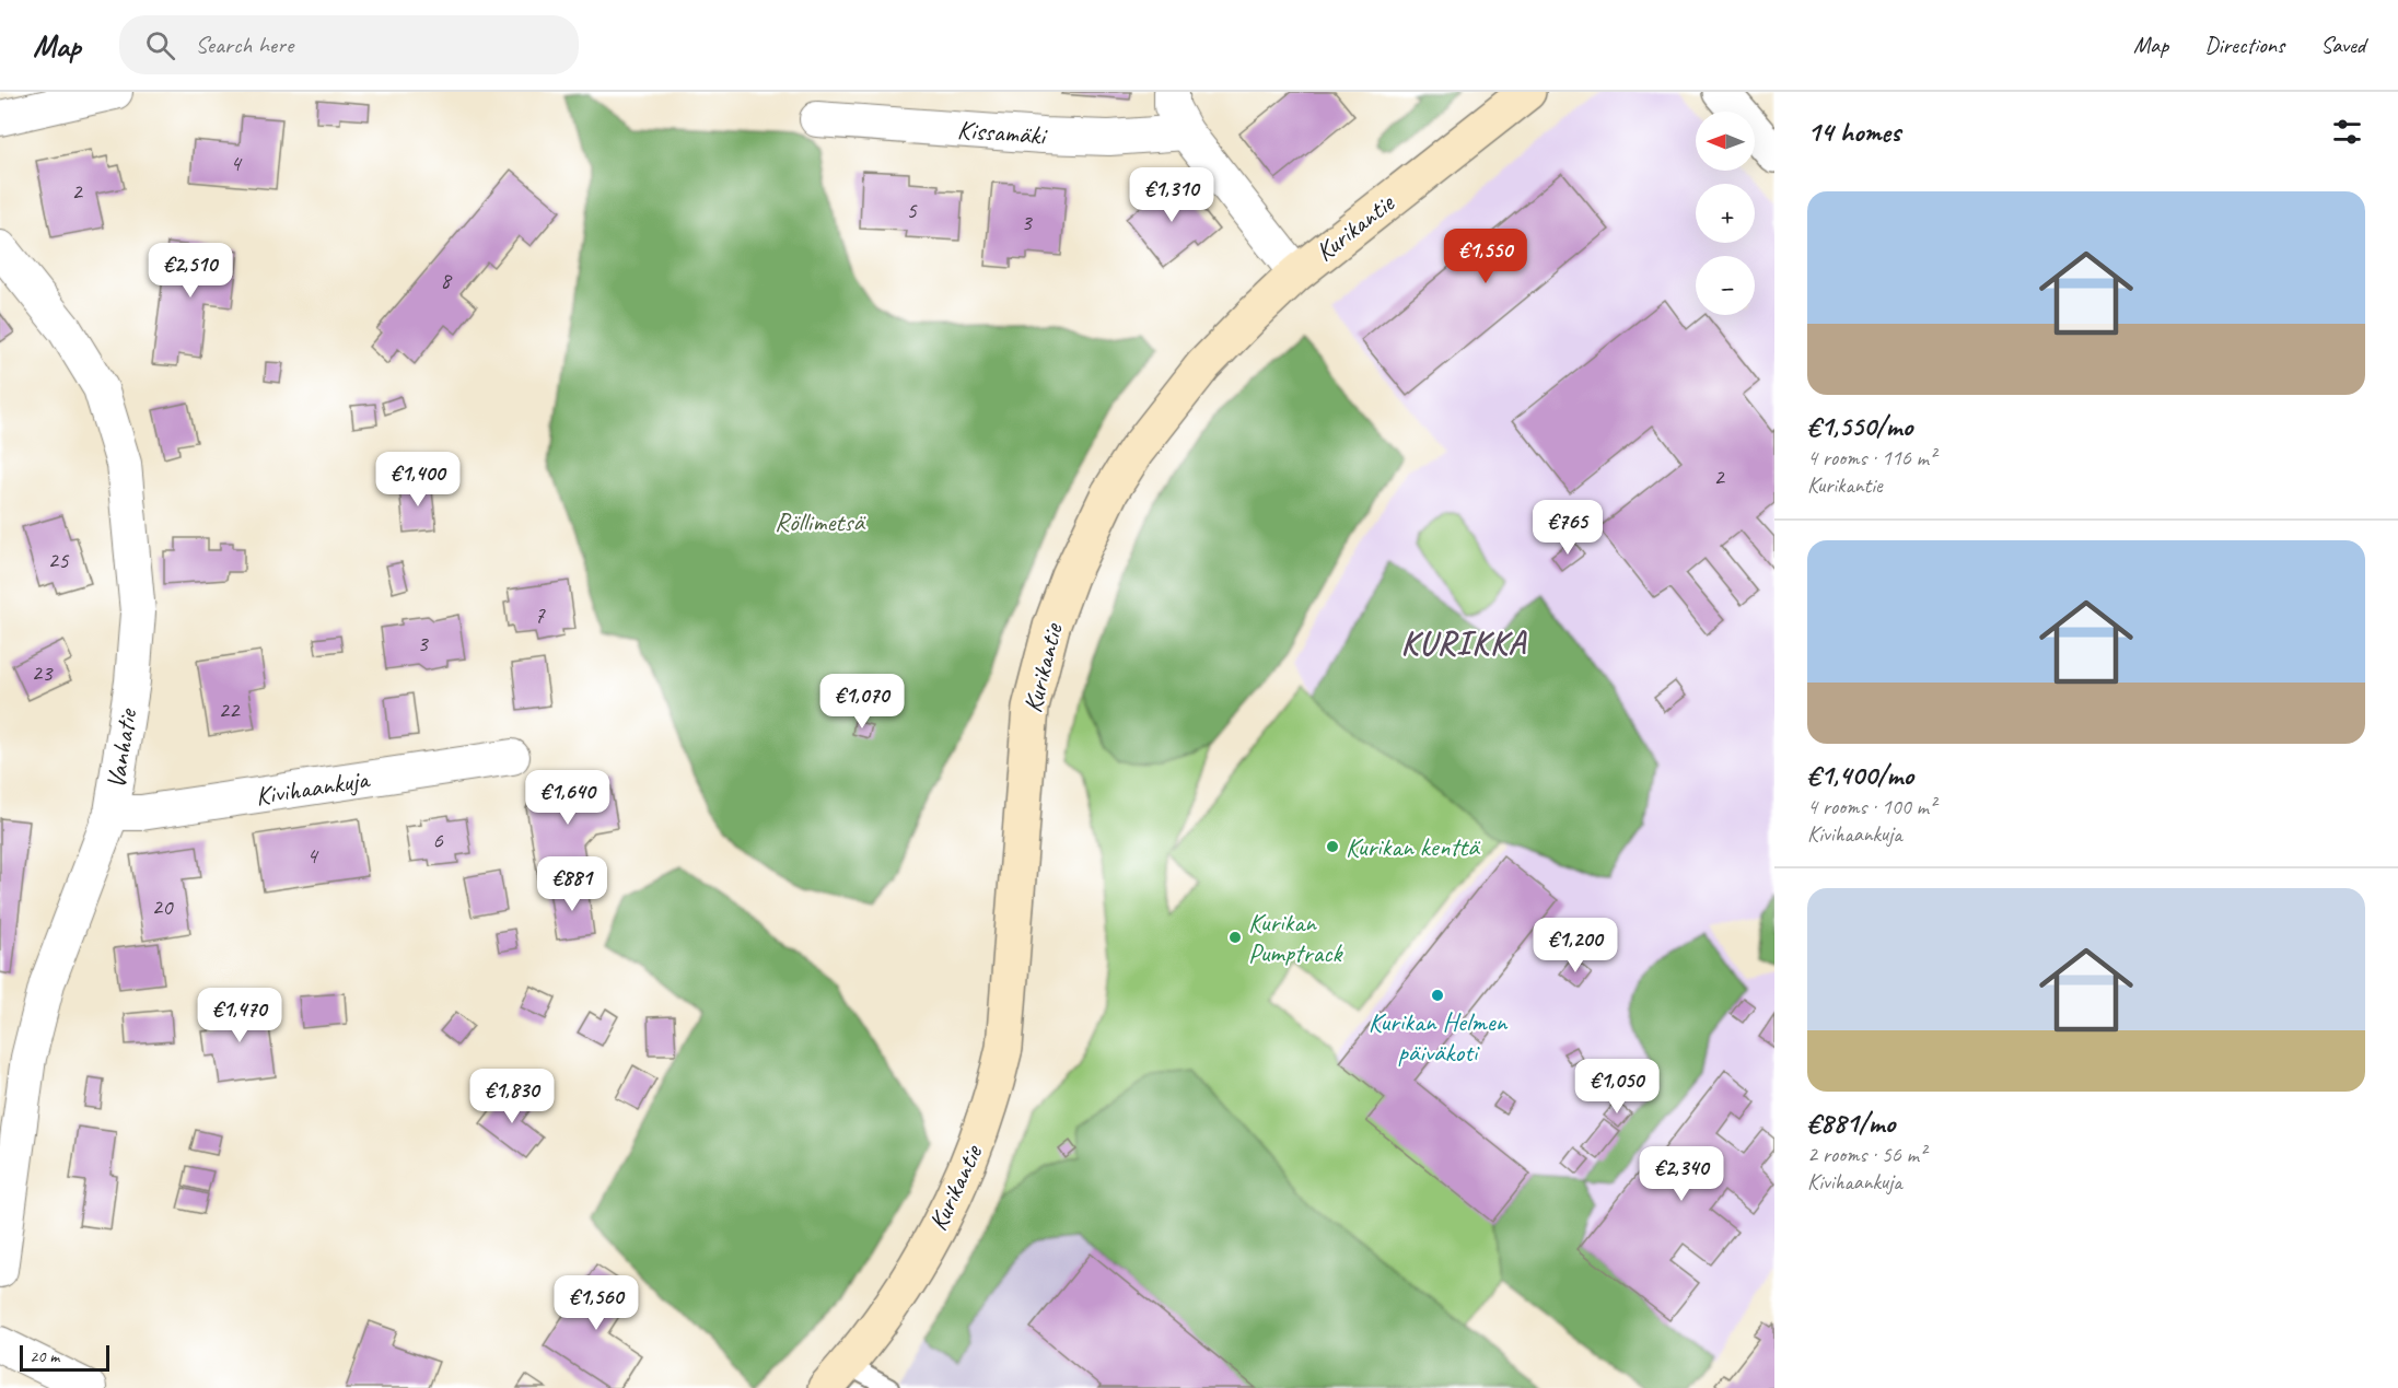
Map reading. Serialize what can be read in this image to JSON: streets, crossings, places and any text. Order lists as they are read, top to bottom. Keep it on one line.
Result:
{"streets":{"main road":["Kurikantie"],"street":["Kissamäki","Vanhatie","Kivihaankuja"]},"crossings":[["Vanhatie","Kivihaankuja"]],"districts":["KURIKKA"],"parks":["Röllimetsä"],"places":["Kurikan kenttä","Kurikan Pumptrack","Kurikan Helmen päiväkoti"],"house_numbers":["4","2","5","3","8","2","25","7","3","23","22","6","4","20"],"scale_bar":"20 m","north":"left","page":{"header":"Map","search":"Search here","nav":["Map","Directions","Saved"],"heading":"14 homes","map_buttons":["+","−"],"price":["€1,310","€1,550","€2,510","€1,400","€765","€1,070","€1,640","€881","€1,200","€1,470","€1,050","€1,830","€2,340","€1,560"],"list":[{"name":"€1,550/mo","note":"4 rooms · 116 m² · Kurikantie"},{"name":"€1,400/mo","note":"4 rooms · 100 m² · Kivihaankuja"},{"name":"€881/mo","note":"2 rooms · 56 m² · Kivihaankuja"}],"scale":"20 m"}}
